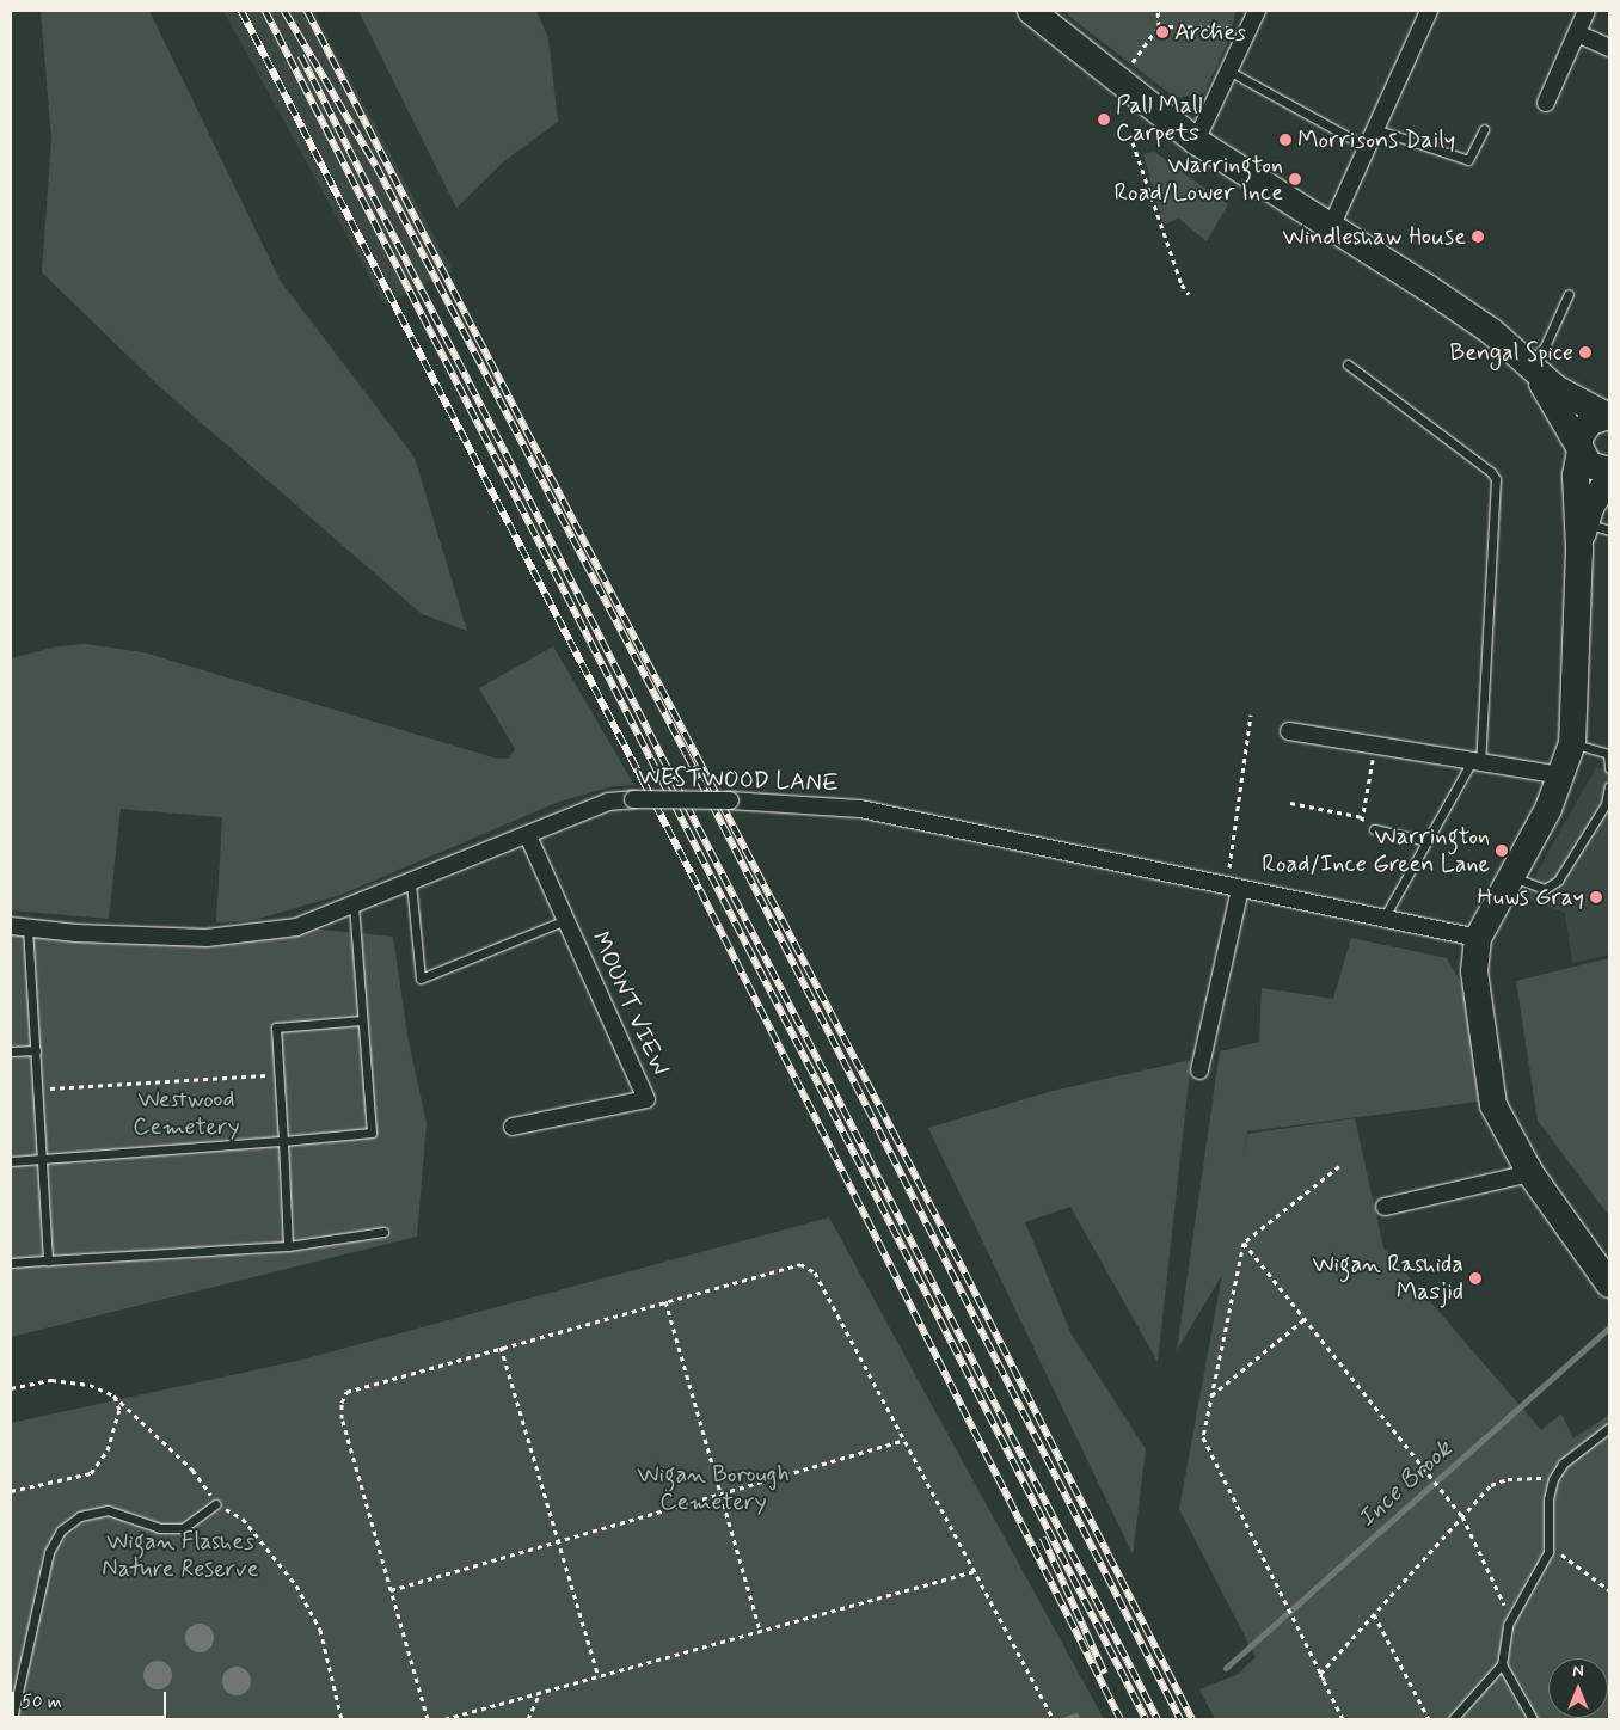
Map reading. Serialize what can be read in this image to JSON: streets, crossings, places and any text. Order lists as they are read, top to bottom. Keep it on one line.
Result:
{"streets":{"street":["WESTWOOD LANE","MOUNT VIEW"]},"crossings":[["WESTWOOD LANE","MOUNT VIEW"]],"water":["Ince Brook"],"parks":["Westwood Cemetery","Wigan Borough Cemetery","Wigan Flashes Nature Reserve"],"places":["Arches","Pall Mall Carpets","Morrisons Daily","Warrington Road/Lower Ince","Windleshaw House","Bengal Spice","Warrington Road/Ince Green Lane","Huws Gray","Wigan Rashida Masjid"],"scale_bar":"50 m","north":"top"}
